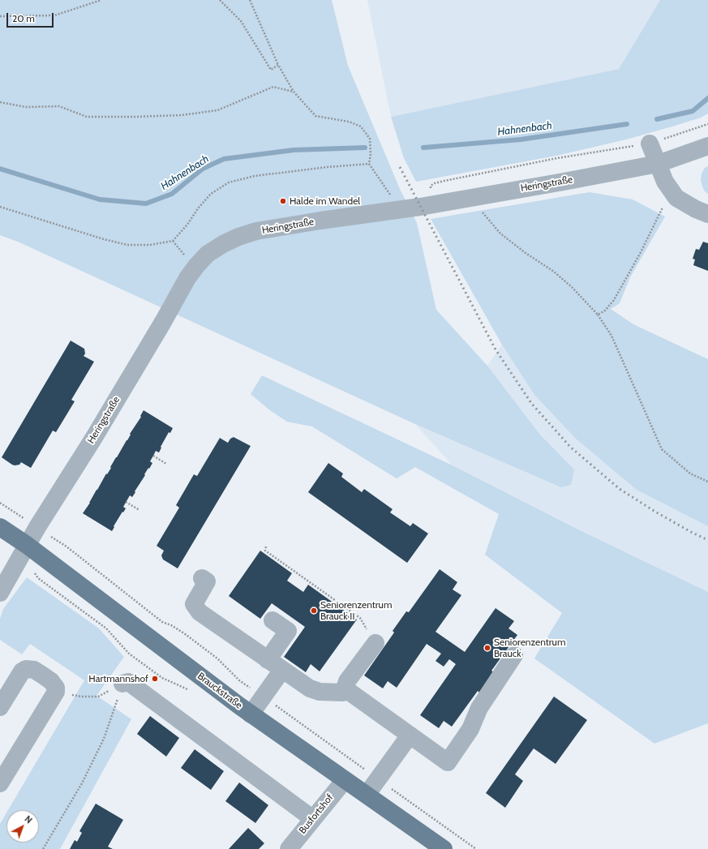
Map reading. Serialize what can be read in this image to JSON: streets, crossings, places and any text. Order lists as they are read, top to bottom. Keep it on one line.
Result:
{"streets":{"main road":["Brauckstraße"],"street":["Heringstraße","Busfortshof"]},"crossings":[["Heringstraße","Brauckstraße"],["Brauckstraße","Busfortshof"]],"water":["Hahnenbach"],"places":["Halde im Wandel","Seniorenzentrum Brauck II","Seniorenzentrum Brauck","Hartmannshof"],"scale_bar":"20 m","north":"top right"}
